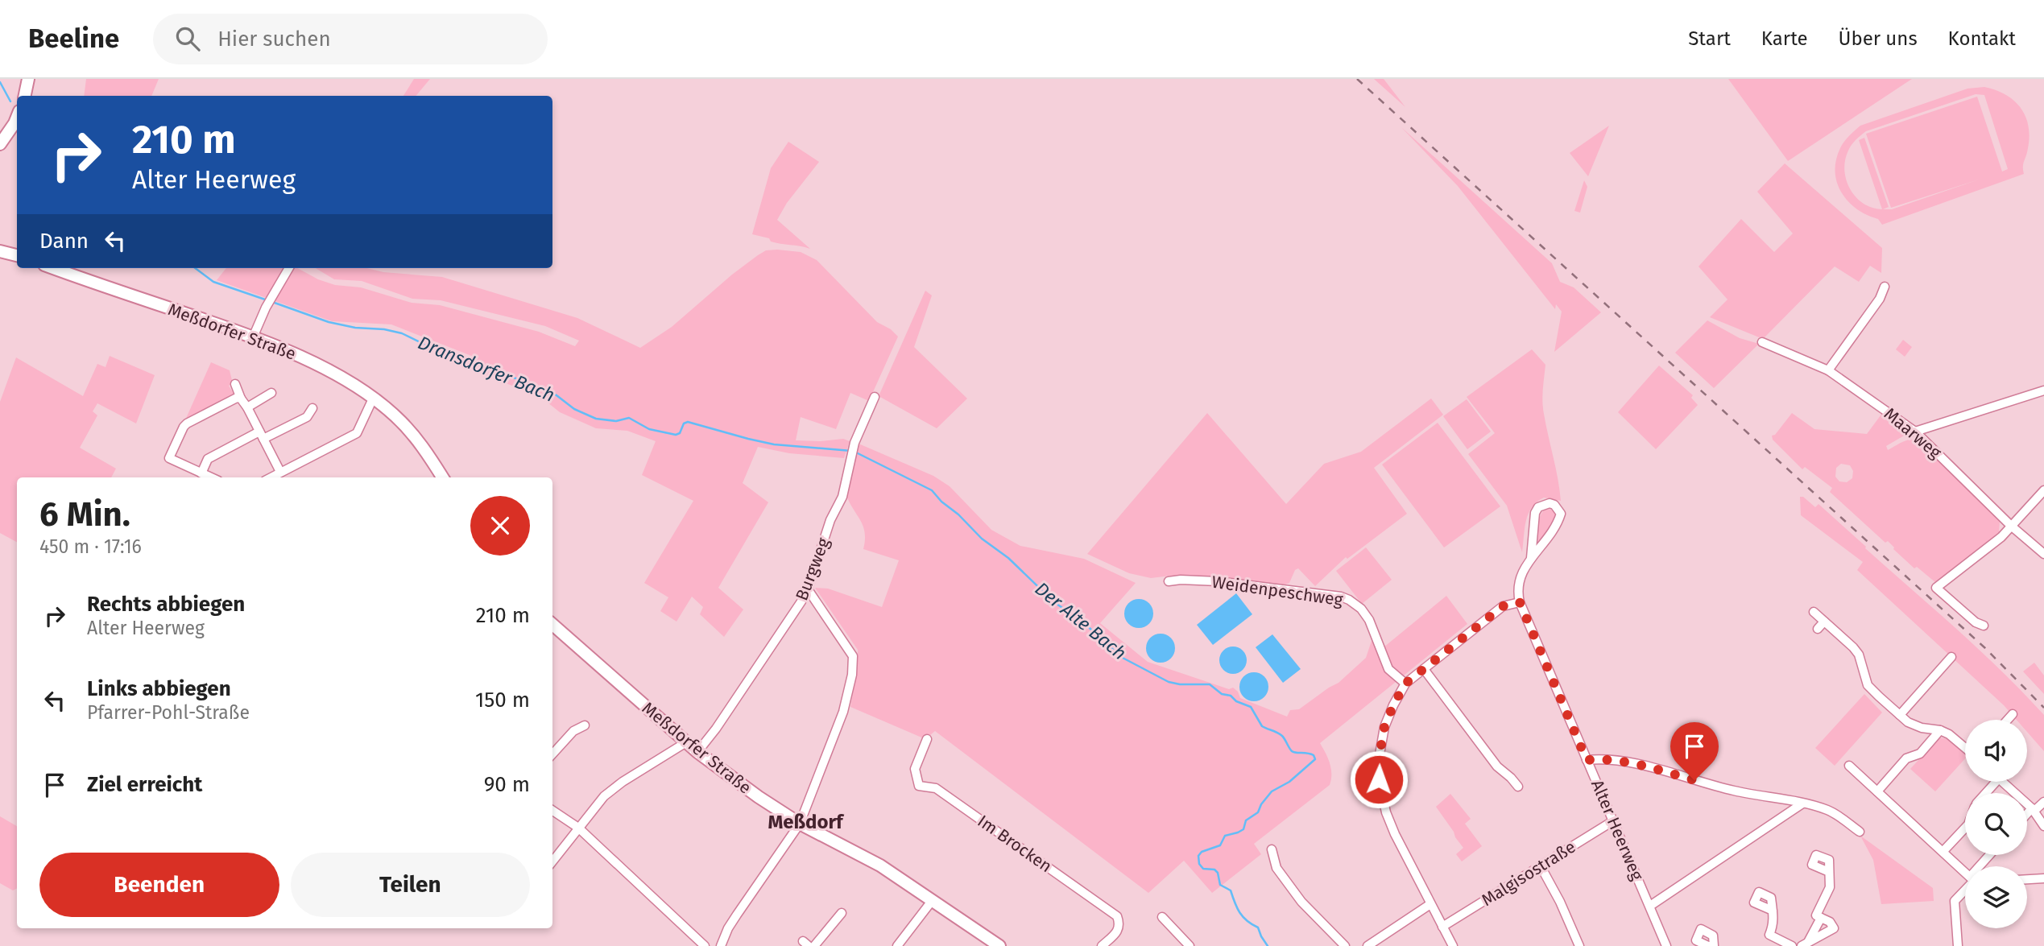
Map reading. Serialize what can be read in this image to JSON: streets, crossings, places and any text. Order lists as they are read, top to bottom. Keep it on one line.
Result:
{"streets":{"street":["Meßdorfer Straße","Maarweg","Burgweg","Weidenpeschweg","Alter Heerweg","Im Brocken","Malgisostraße"]},"crossings":[["Meßdorfer Straße","Burgweg"],["Alter Heerweg","Malgisostraße"]],"districts":["Meßdorf"],"water":["Dransdorfer Bach","Der Alte Bach"],"page":{"header":"Beeline","search":"Hier suchen","nav":["Start","Karte","Über uns","Kontakt"],"turn":["210 m","Alter Heerweg"],"then":"Dann","heading":["6 Min.","450 m · 17:16"],"list":[{"name":"Rechts abbiegen","note":"Alter Heerweg","value":"210 m"},{"name":"Links abbiegen","note":"Pfarrer-Pohl-Straße","value":"150 m"},{"name":"Ziel erreicht","value":"90 m"}],"buttons":["Beenden","Teilen"]}}
